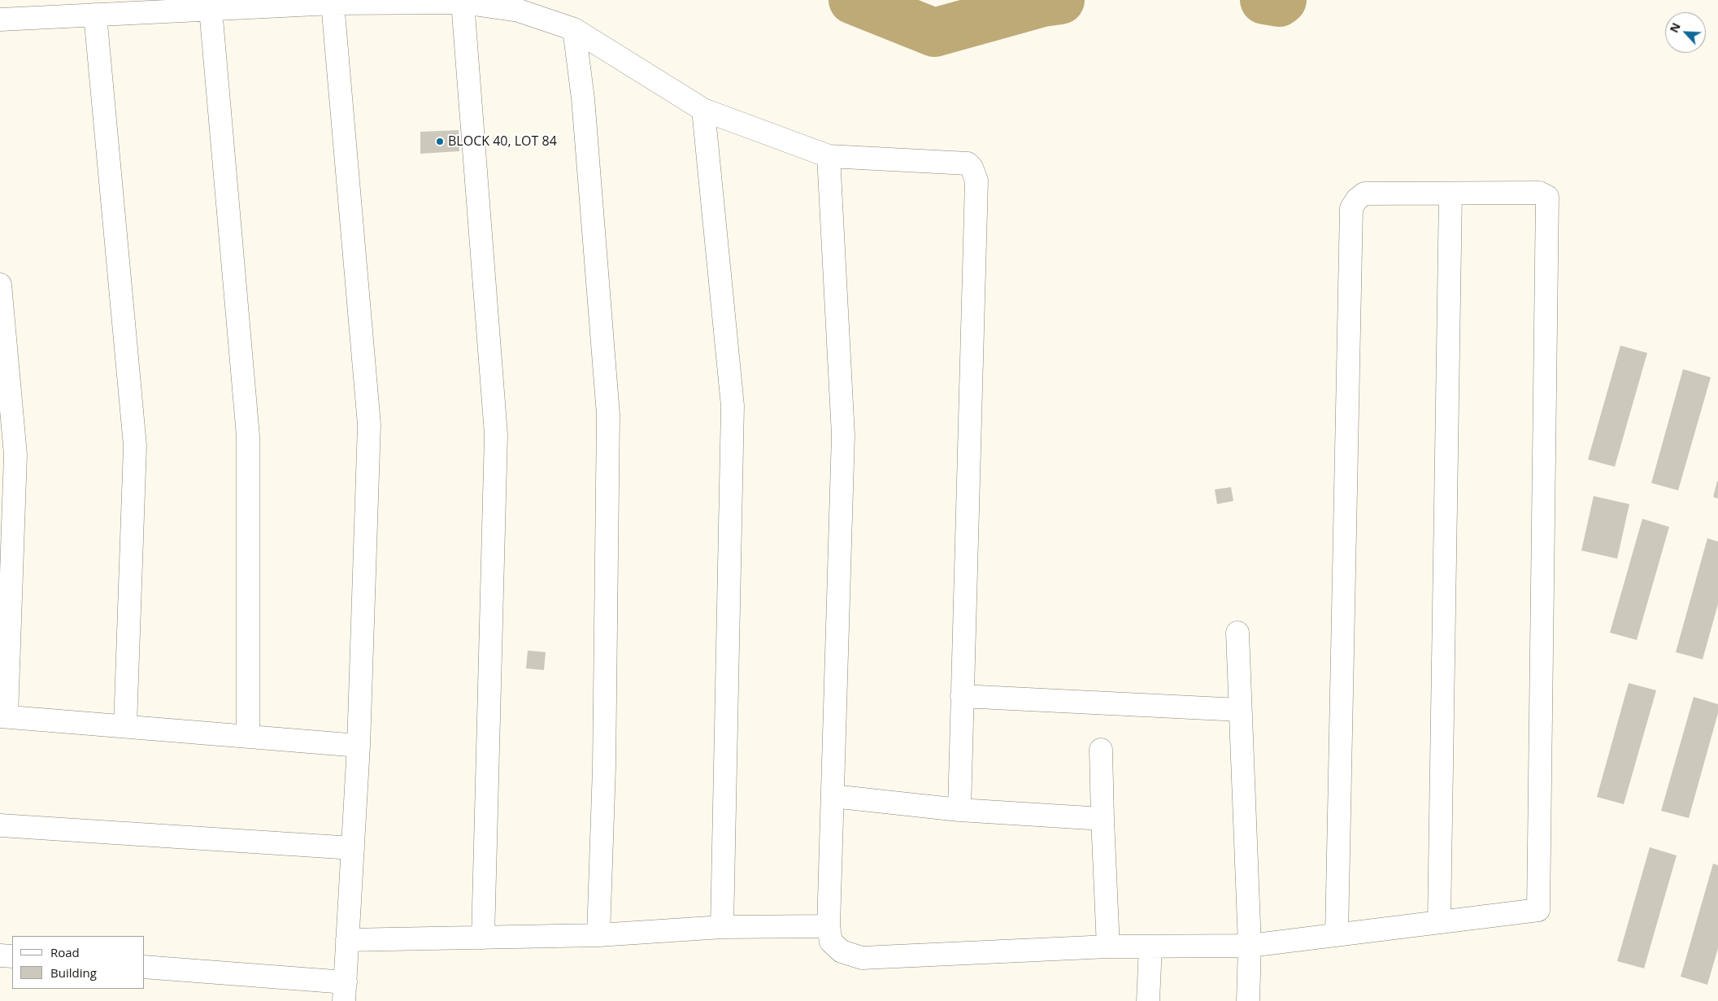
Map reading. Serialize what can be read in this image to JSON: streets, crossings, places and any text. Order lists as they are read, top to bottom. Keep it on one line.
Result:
{"places":["BLOCK 40, LOT 84"],"legend":["Road","Building"],"north":"top left"}
